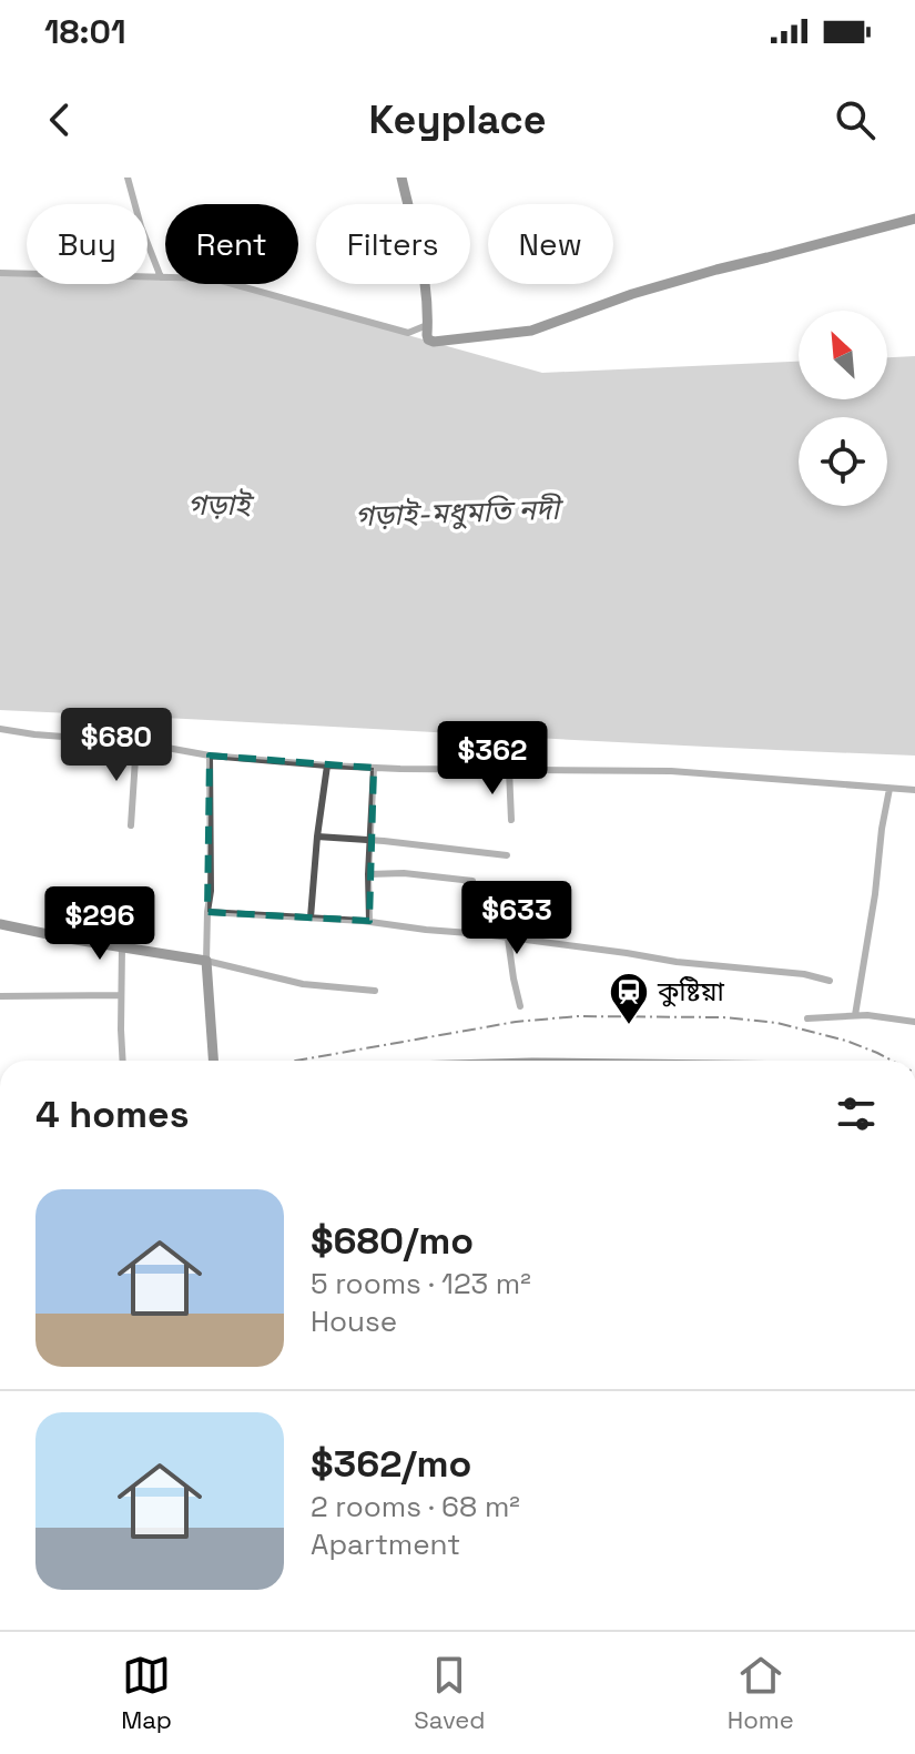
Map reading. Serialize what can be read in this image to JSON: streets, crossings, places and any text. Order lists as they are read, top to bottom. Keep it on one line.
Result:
{"water":["গড়াই","গড়াই-মধুমতি নদী"],"places":{"station":["কুষ্টিয়া"]},"north":"top left","page":{"status":"18:01","header":"Keyplace","chip":["Buy","Rent","Filters","New"],"price":["$680","$362","$633","$296"],"heading":"4 homes","list":[{"name":"$680/mo","note":"5 rooms · 123 m² · House"},{"name":"$362/mo","note":"2 rooms · 68 m² · Apartment"}],"tabs":["Map","Saved","Home"]}}
